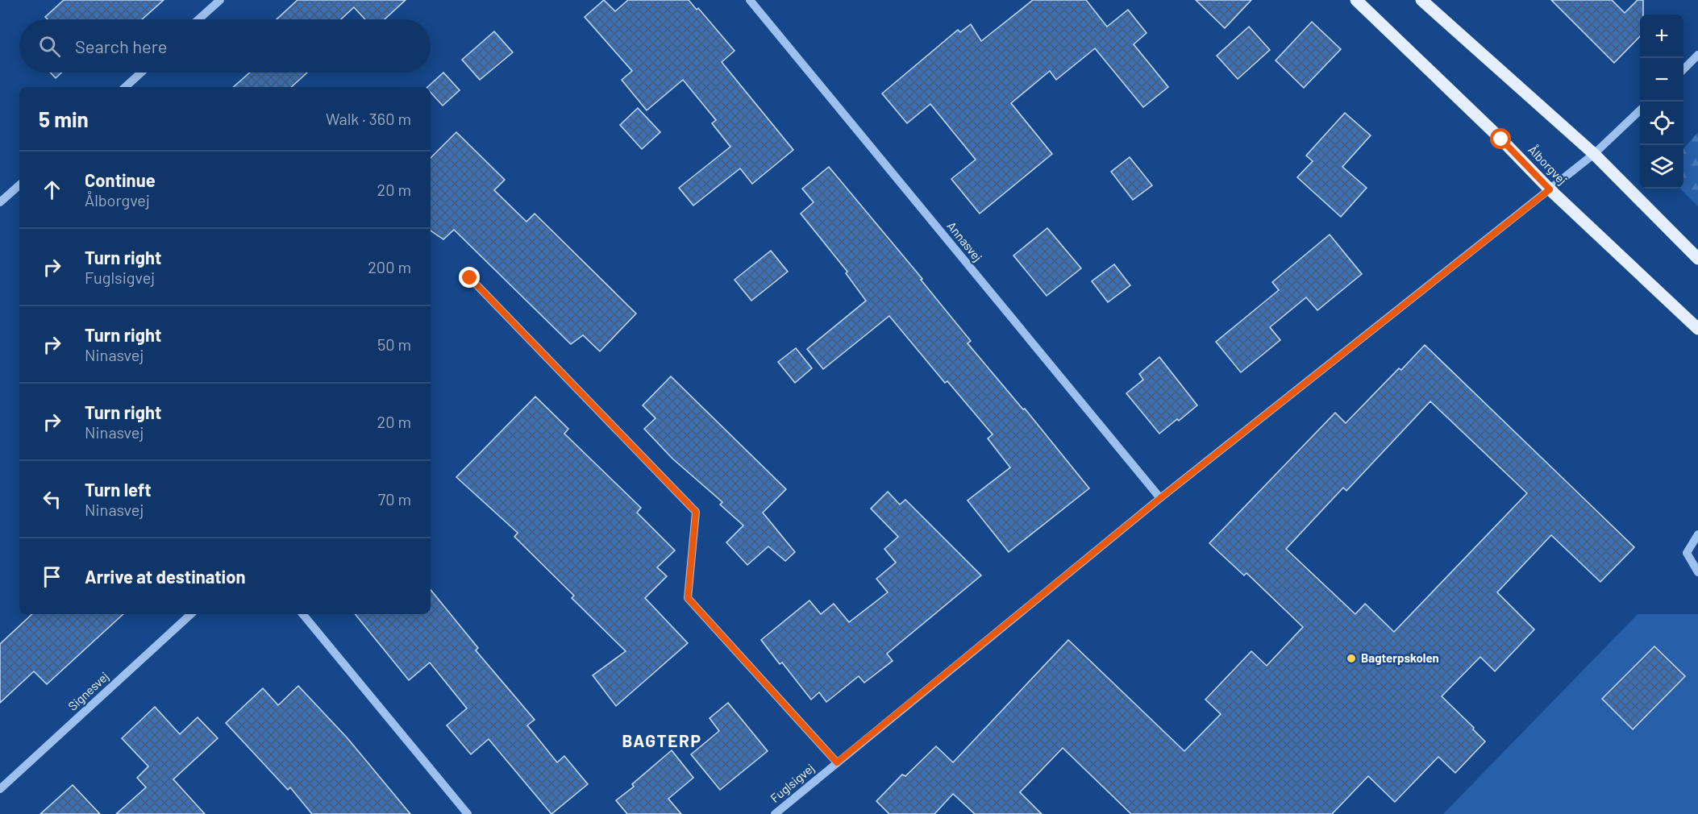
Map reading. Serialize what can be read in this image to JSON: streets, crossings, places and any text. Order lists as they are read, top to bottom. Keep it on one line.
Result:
{"streets":{"main road":["Ålborgvej"],"street":["Annasvej","Signesvej","Fuglsigvej"]},"crossings":[["Ålborgvej","Fuglsigvej"],["Annasvej","Fuglsigvej"]],"districts":["BAGTERP"],"places":["Bagterpskolen"],"page":{"map_buttons":["+","−"],"search":"Search here","heading":["5 min","Walk · 360 m"],"list":[["Continue","Ålborgvej","20 m"],["Turn right","Fuglsigvej","200 m"],["Turn right","Ninasvej","50 m"],["Turn right","Ninasvej","20 m"],["Turn left","Ninasvej","70 m"],"Arrive at destination"]}}
